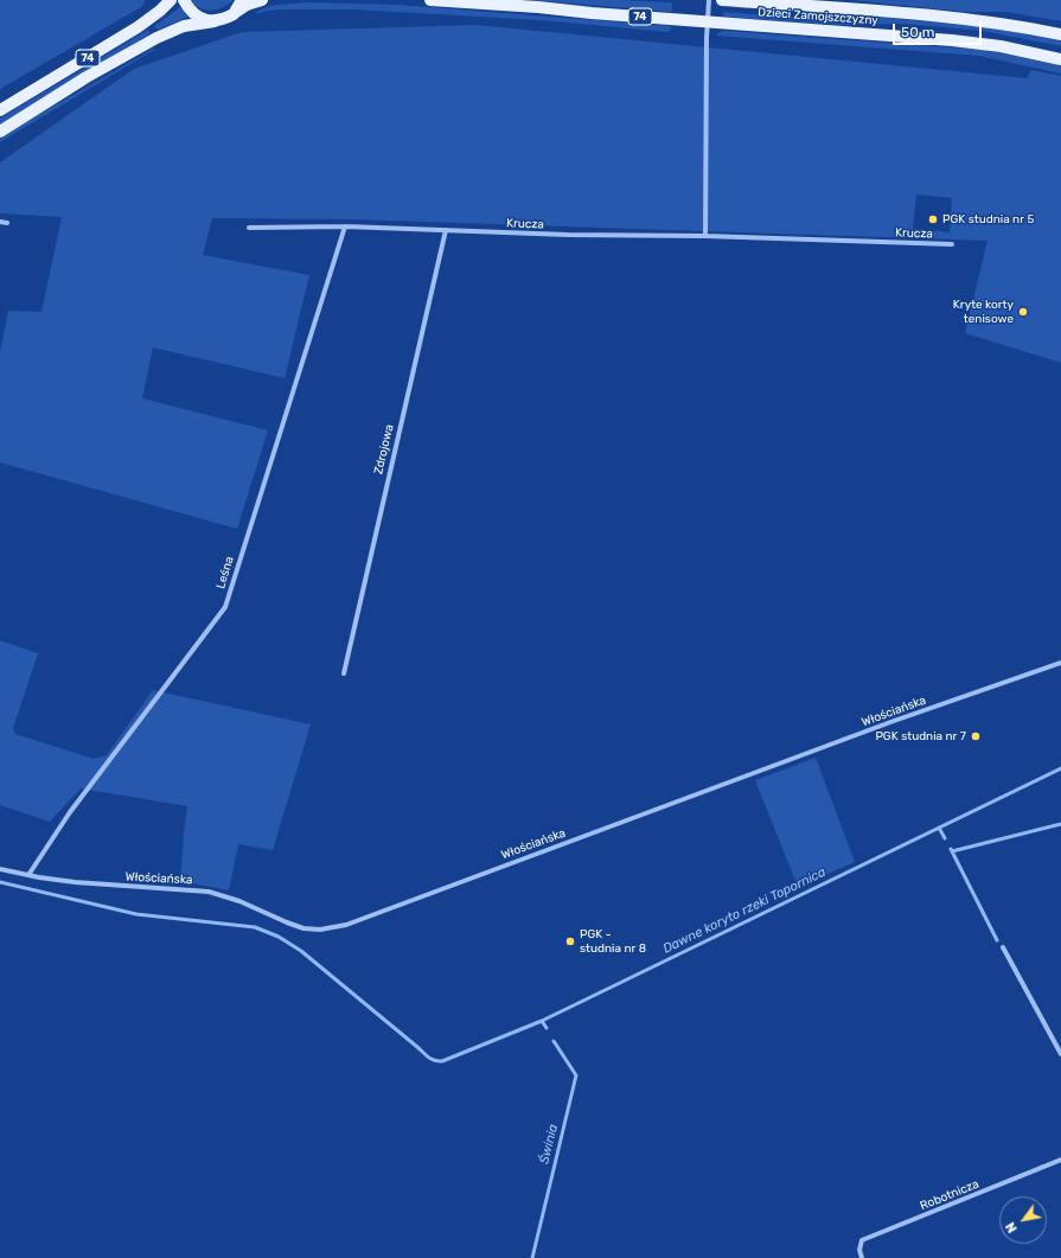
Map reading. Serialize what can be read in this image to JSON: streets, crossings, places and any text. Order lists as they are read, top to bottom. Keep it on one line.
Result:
{"streets":{"main road":["74","Dzieci Zamojszczyzny"],"street":["Krucza","Zdrojowa","Leśna","Włościańska","Robotnicza"]},"crossings":[["Krucza","Zdrojowa"],["Krucza","Leśna"],["Leśna","Włościańska"]],"water":["Dawne koryto rzeki Topornica","Świnia"],"places":["PGK studnia nr 5","Kryte korty tenisowe","PGK studnia nr 7","PGK - studnia nr 8"],"scale_bar":"50 m","north":"bottom left"}
